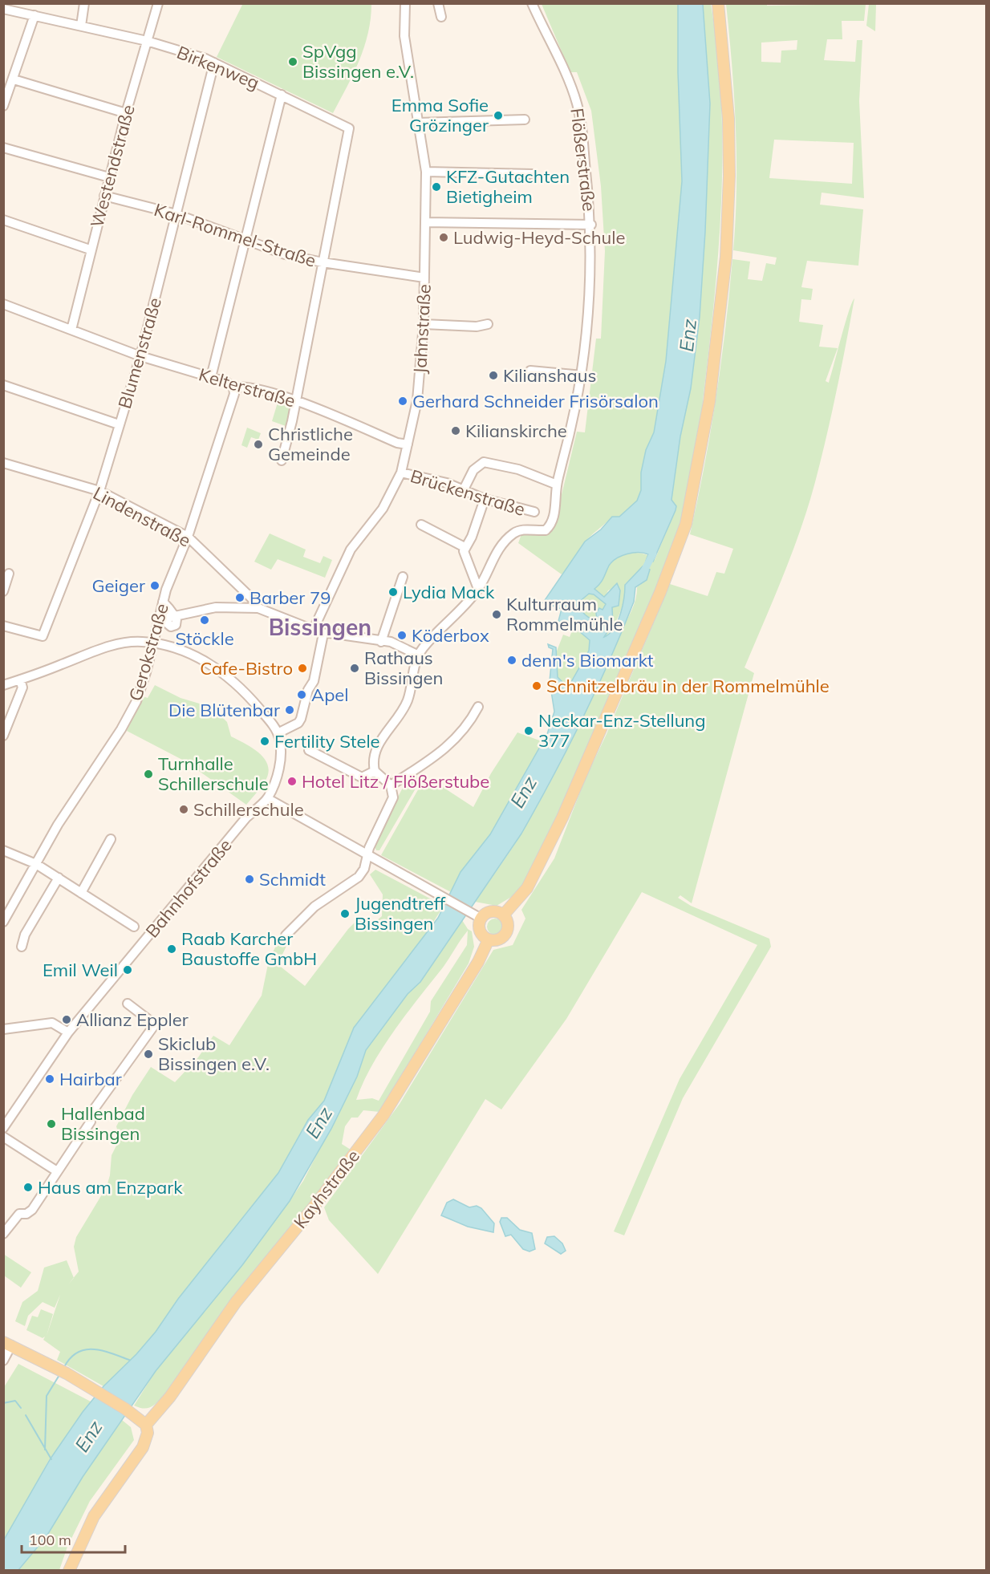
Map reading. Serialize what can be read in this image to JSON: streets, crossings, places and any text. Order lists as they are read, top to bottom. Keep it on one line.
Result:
{"streets":{"main road":["Kayhstraße"],"street":["Birkenweg","Flößerstraße","Westendstraße","Karl-Rommel-Straße","Jahnstraße","Blumenstraße","Kelterstraße","Brückenstraße","Lindenstraße","Gerokstraße","Bahnhofstraße"]},"crossings":[["Birkenweg","Westendstraße"],["Birkenweg","Karl-Rommel-Straße"],["Birkenweg","Blumenstraße"],["Westendstraße","Karl-Rommel-Straße"],["Westendstraße","Kelterstraße"],["Karl-Rommel-Straße","Jahnstraße"],["Karl-Rommel-Straße","Blumenstraße"],["Jahnstraße","Kelterstraße"],["Jahnstraße","Brückenstraße"],["Blumenstraße","Kelterstraße"],["Blumenstraße","Lindenstraße"],["Kelterstraße","Gerokstraße"],["Lindenstraße","Gerokstraße"]],"districts":["Bissingen"],"water":["Enz"],"places":["SpVgg Bissingen e.V.","Emma Sofie Grözinger","KFZ-Gutachten Bietigheim","Ludwig-Heyd-Schule","Kilianshaus","Gerhard Schneider Frisörsalon","Kilianskirche","Christliche Gemeinde","Geiger","Lydia Mack","Barber 79","Kulturraum Rommelmühle","Stöckle","Köderbox","denn's Biomarkt","Cafe-Bistro","Rathaus Bissingen","Schnitzelbräu in der Rommelmühle","Apel","Die Blütenbar","Neckar-Enz-Stellung 377","Fertility Stele","Turnhalle Schillerschule","Hotel Litz / Flößerstube","Schillerschule","Schmidt","Jugendtreff Bissingen","Raab Karcher Baustoffe GmbH","Emil Weil","Allianz Eppler","Skiclub Bissingen e.V.","Hairbar","Hallenbad Bissingen","Haus am Enzpark"],"scale_bar":"100 m"}
